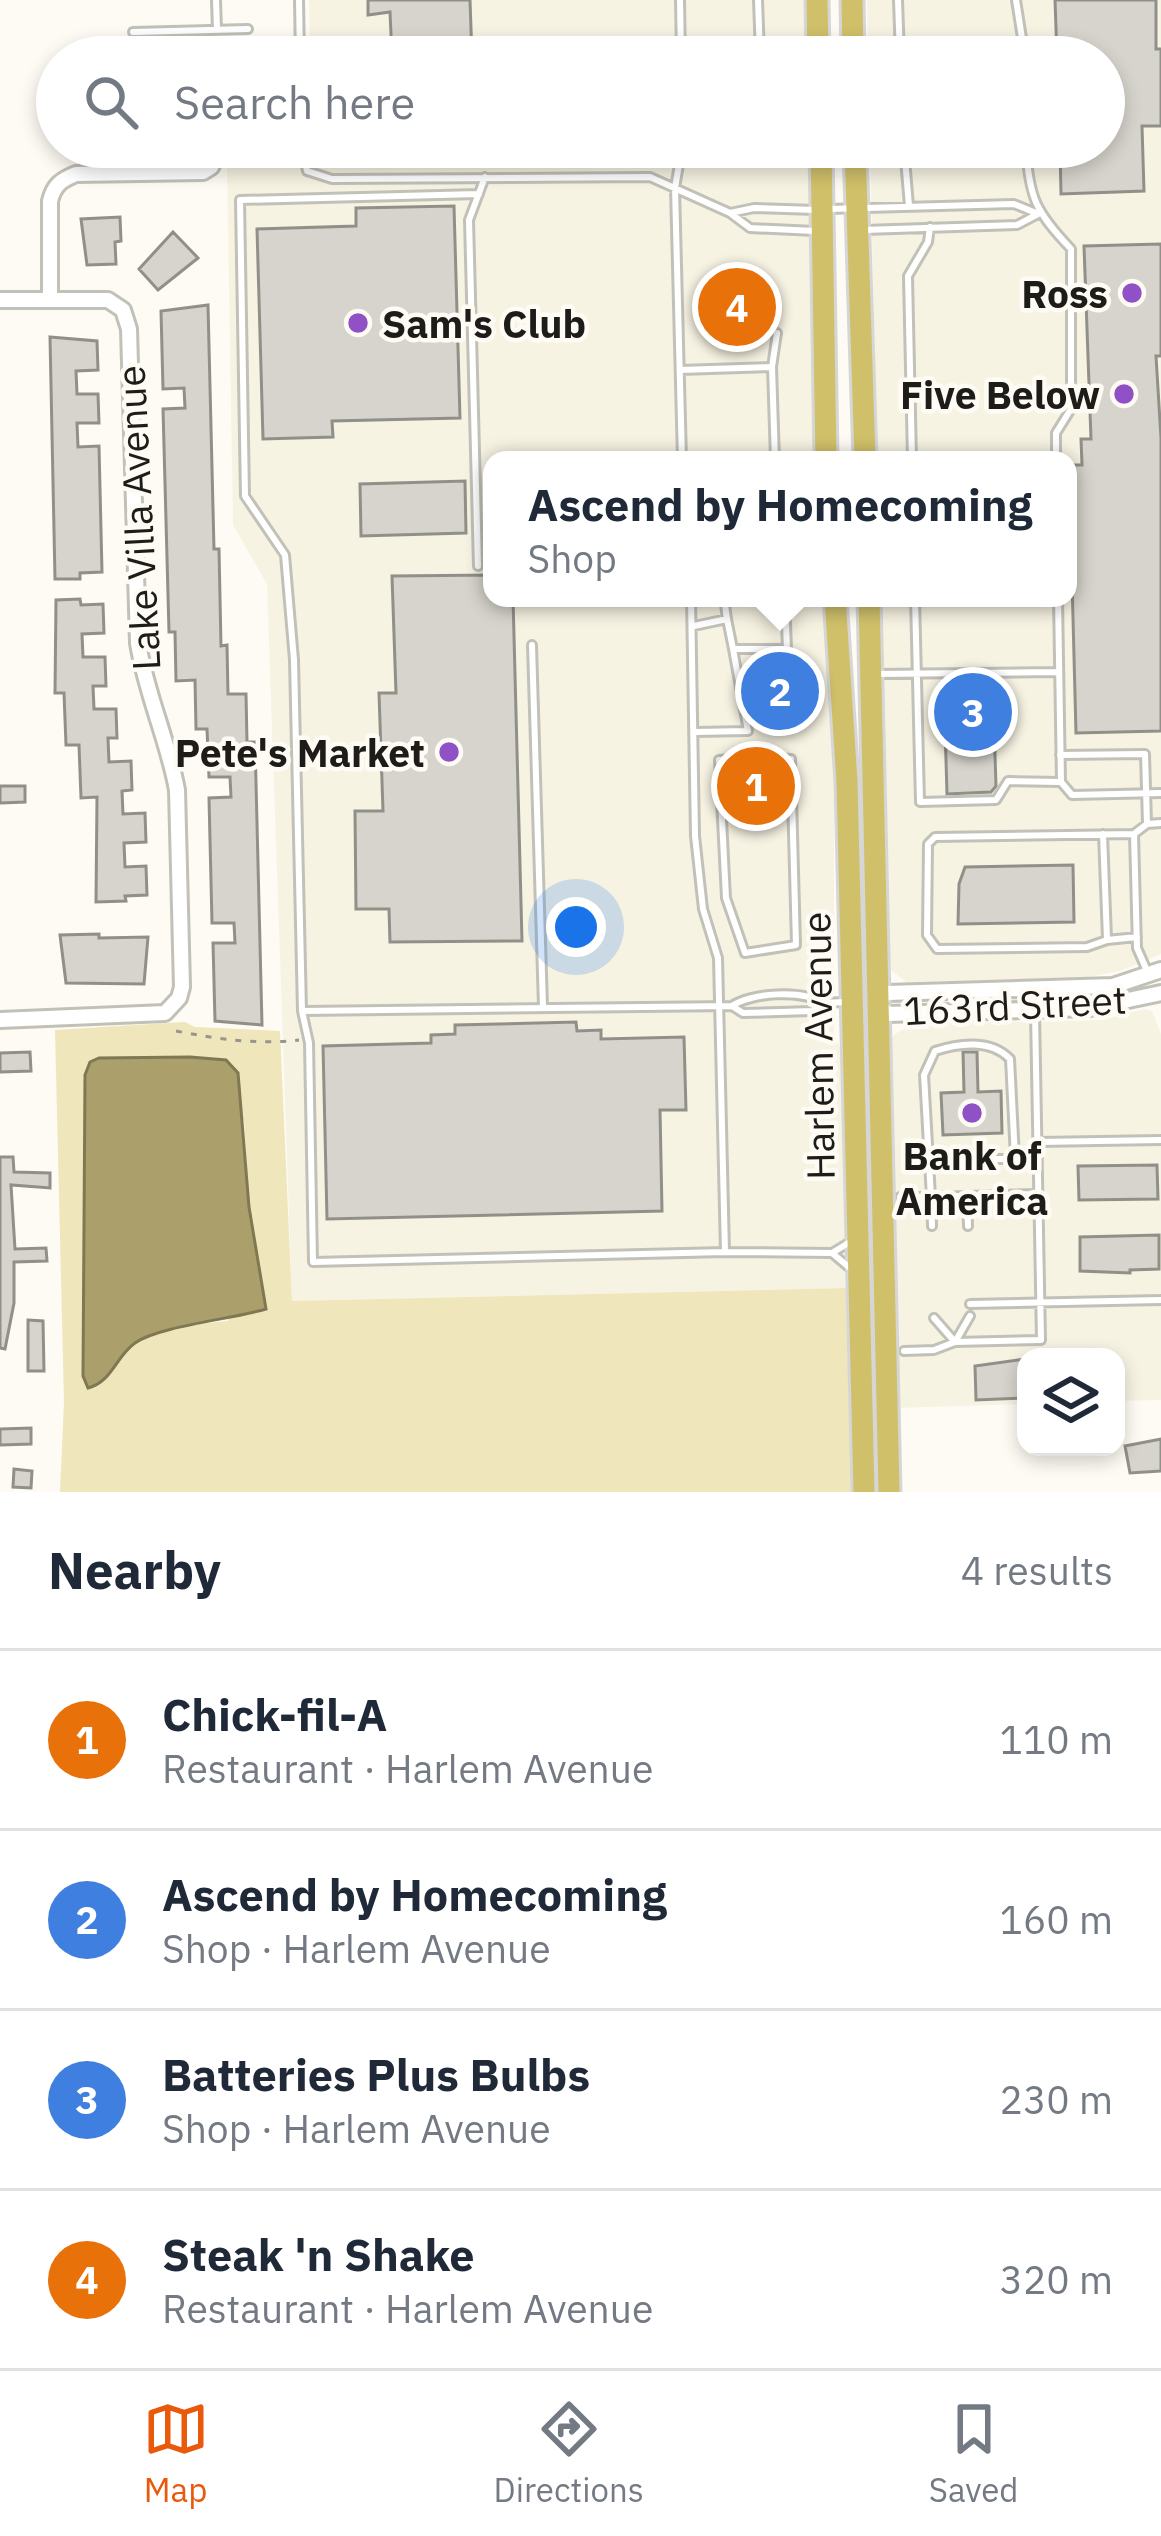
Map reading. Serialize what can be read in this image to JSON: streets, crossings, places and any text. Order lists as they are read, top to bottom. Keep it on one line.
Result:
{"streets":{"main road":["Harlem Avenue"],"street":["Lake Villa Avenue","163rd Street"]},"crossings":[["163rd Street","Harlem Avenue"]],"places":["Ross","Sam's Club","Five Below","Pete's Market","Bank of America"],"page":{"search":"Search here","pins":["4","2","3","1"],"popup":["Ascend by Homecoming","Shop"],"heading":["Nearby","4 results"],"list":[{"mark":"1","name":"Chick-fil-A","note":"Restaurant · Harlem Avenue","value":"110 m"},{"mark":"2","name":"Ascend by Homecoming","note":"Shop · Harlem Avenue","value":"160 m"},{"mark":"3","name":"Batteries Plus Bulbs","note":"Shop · Harlem Avenue","value":"230 m"},{"mark":"4","name":"Steak 'n Shake","note":"Restaurant · Harlem Avenue","value":"320 m"}],"nav":["Map","Directions","Saved"]}}
